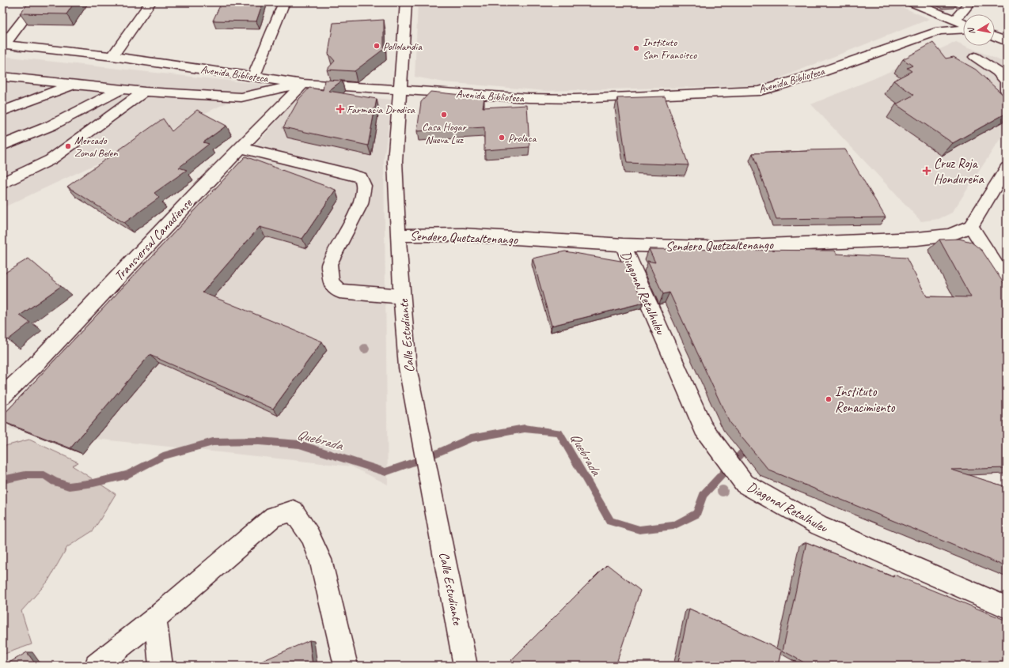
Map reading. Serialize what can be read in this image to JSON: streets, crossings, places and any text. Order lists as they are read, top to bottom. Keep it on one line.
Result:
{"streets":{"street":["Avenida Biblioteca","Sendero Quetzaltenango","Transversal Canadiense","Diagonal Retalhuleu","Calle Estudiante"]},"crossings":[["Avenida Biblioteca","Transversal Canadiense"],["Avenida Biblioteca","Calle Estudiante"],["Sendero Quetzaltenango","Diagonal Retalhuleu"],["Sendero Quetzaltenango","Calle Estudiante"]],"water":["Quebrada"],"places":{"other":["Pollolandia","Instituto San Francisco","Casa Hogar Nueva Luz","Prolaca","Mercado Zonal Belen","Instituto Renacimiento"],"health":["Farmacia Drodisa","Cruz Roja Hondureña"]},"north":"left"}
